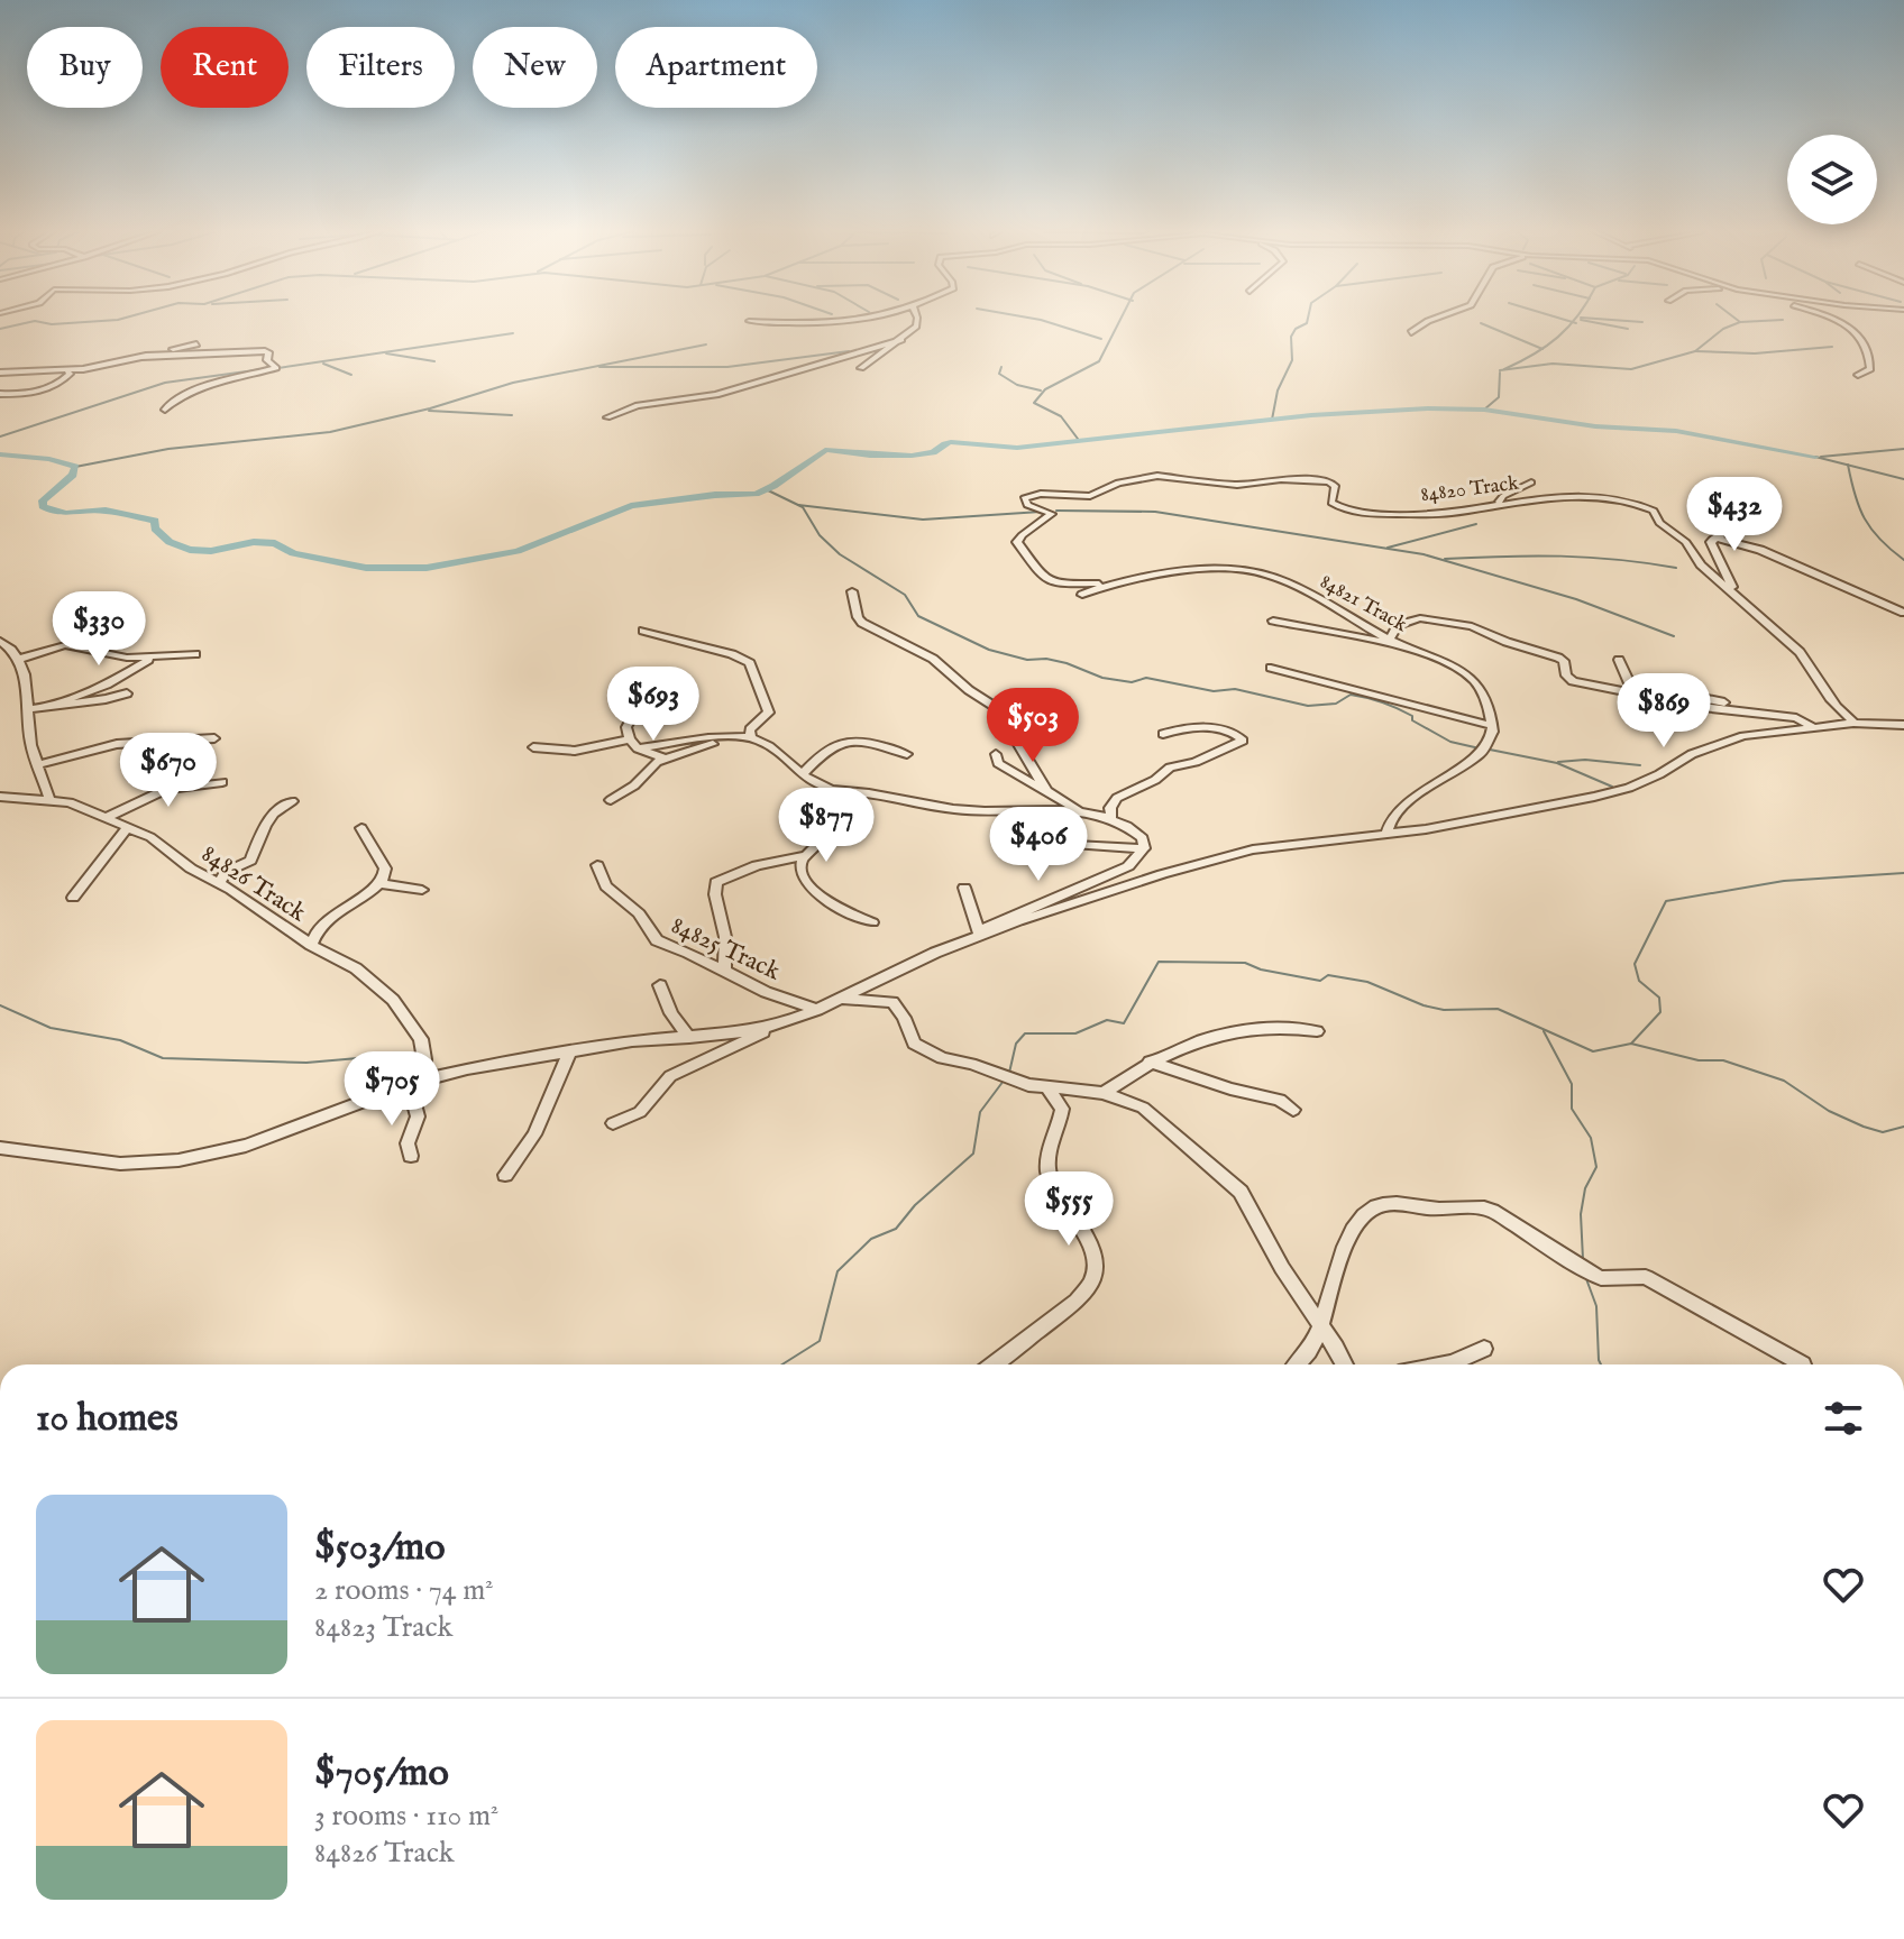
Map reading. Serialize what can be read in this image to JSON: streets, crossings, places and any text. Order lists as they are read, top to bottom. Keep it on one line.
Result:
{"streets":{"street":["84820 Track","84821 Track","84826 Track","84825 Track"]},"crossings":[["84820 Track","84821 Track"]],"page":{"chip":["Buy","Rent","Filters","New","Apartment"],"price":["$432","$330","$693","$869","$503","$670","$877","$406","$705","$555"],"heading":"10 homes","list":[{"name":"$503/mo","note":"2 rooms · 74 m² · 84823 Track"},{"name":"$705/mo","note":"3 rooms · 110 m² · 84826 Track"}]}}
